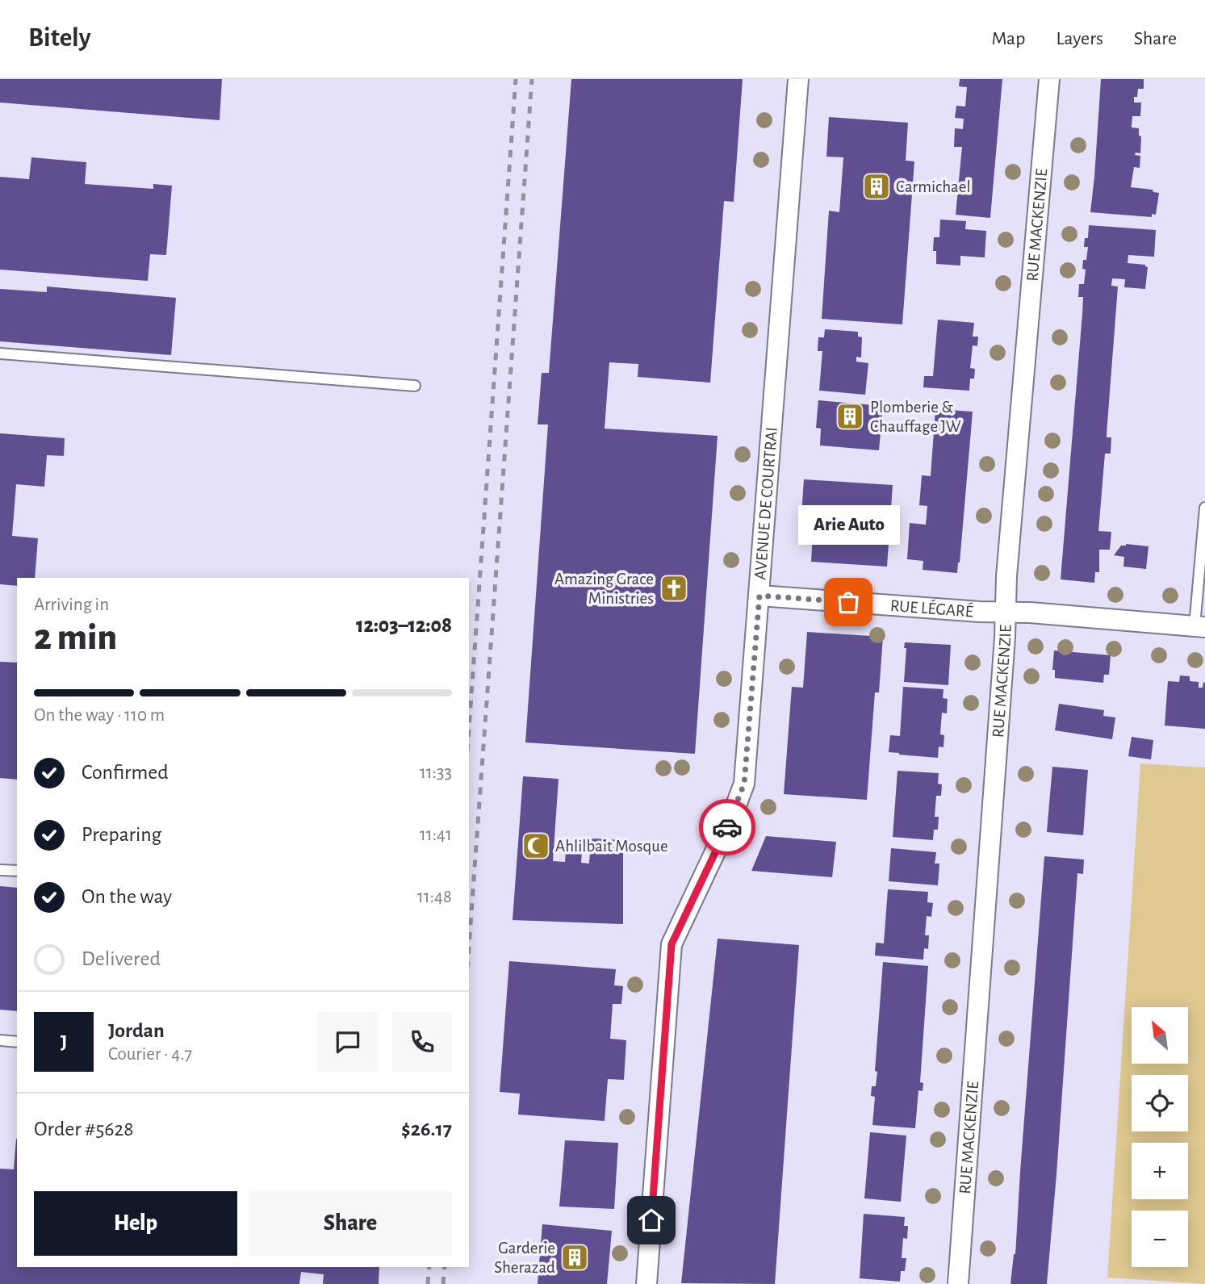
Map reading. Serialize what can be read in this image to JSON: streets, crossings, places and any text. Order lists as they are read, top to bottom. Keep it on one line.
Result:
{"streets":{"street":["RUE MACKENZIE","AVENUE DE COURTRAI","RUE LÉGARÉ"]},"crossings":[["RUE MACKENZIE","RUE LÉGARÉ"],["AVENUE DE COURTRAI","RUE LÉGARÉ"]],"places":{"building":["Carmichael","Plomberie & Chauffage JW","Garderie Sherazad"],"church":["Amazing Grace Ministries"],"other":["Arie Auto"],"mosque":["Ahlilbait Mosque"]},"north":"top left","page":{"header":"Bitely","nav":["Map","Layers","Share"],"bubble":"Arie Auto","heading":["2 min","Arriving in","12:03–12:08"],"panel":["Jordan","Courier · 4.7","Order #5628","$26.17"],"bar":"On the way · 110 m","list":[["Confirmed","11:33"],["Preparing","11:41"],["On the way","11:48"],"Delivered"],"map_buttons":["+","−"],"round":"J","buttons":["Help","Share"]}}
